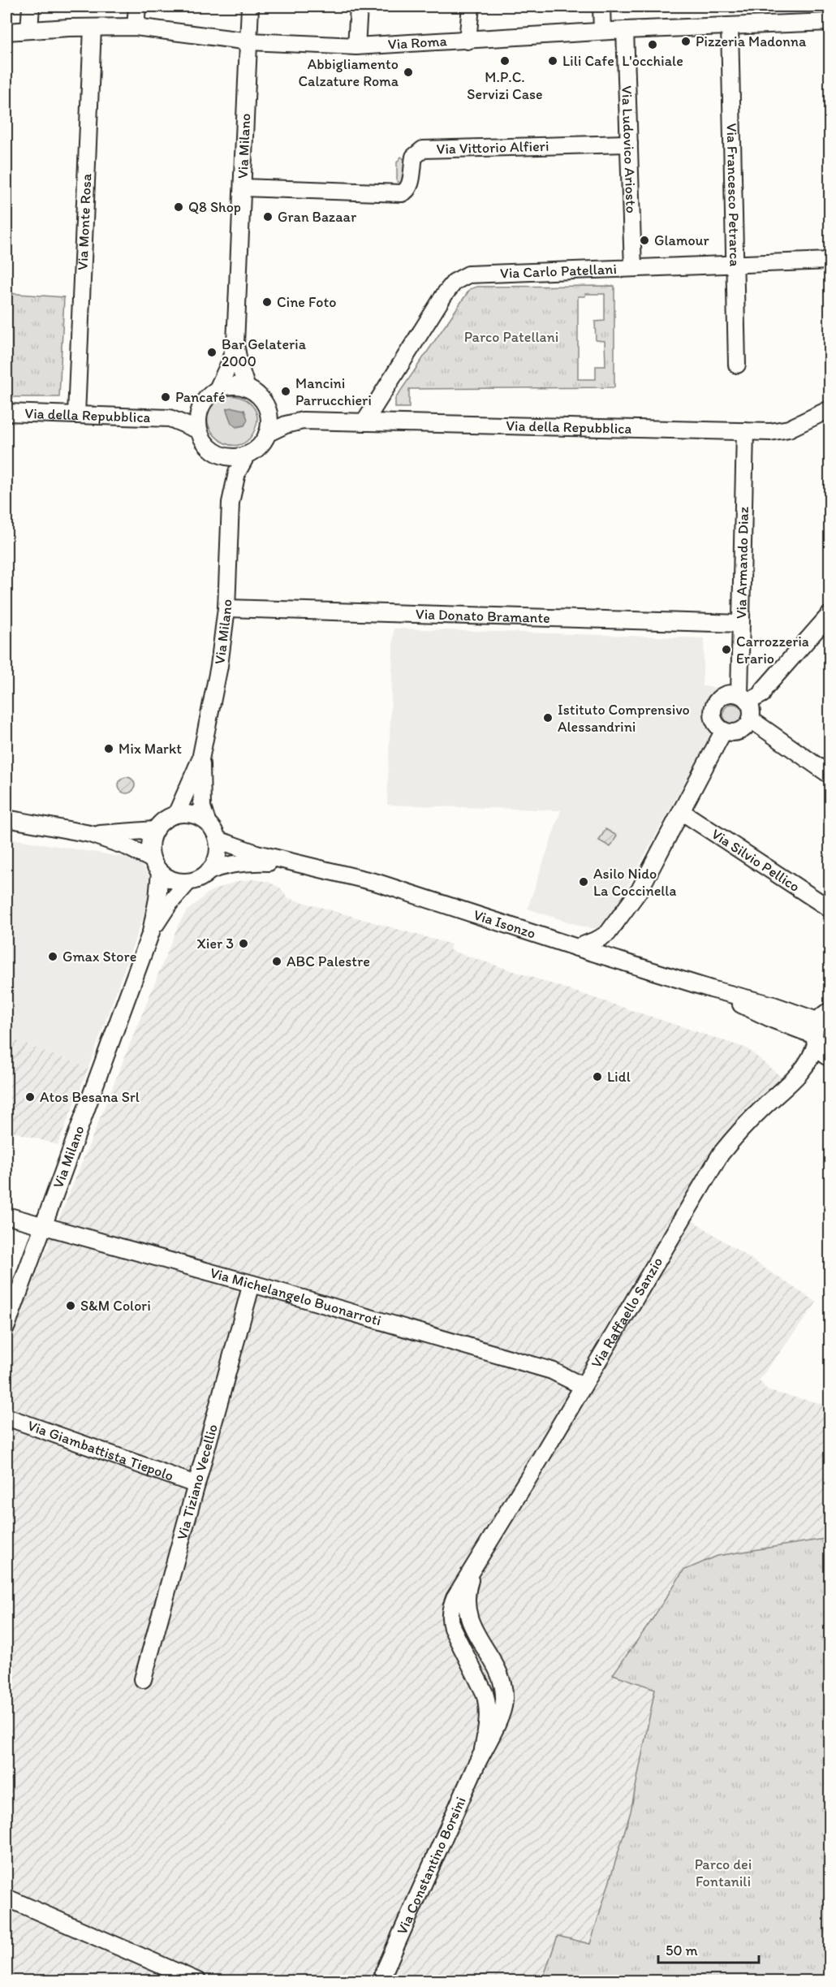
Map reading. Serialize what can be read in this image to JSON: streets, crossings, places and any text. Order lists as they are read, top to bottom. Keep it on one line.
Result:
{"streets":{"street":["Via Roma","Via Milano","Via Vittorio Alfieri","Via Ludovico Ariosto","Via Francesco Petrarca","Via Monte Rosa","Via Carlo Patellani","Via della Repubblica","Via Armando Diaz","Via Donato Bramante","Via Silvio Pellico","Via Isonzo","Via Michelangelo Buonarroti","Via Raffaello Sanzio","Via Giambattista Tiepolo","Via Tiziano Vecellio","Via Constantino Borsini"]},"crossings":[["Via Roma","Via Milano"],["Via Roma","Via Ludovico Ariosto"],["Via Roma","Via Francesco Petrarca"],["Via Roma","Via Monte Rosa"],["Via Milano","Via Vittorio Alfieri"],["Via Milano","Via della Repubblica"],["Via Milano","Via Donato Bramante"],["Via Milano","Via Isonzo"],["Via Milano","Via Michelangelo Buonarroti"],["Via Vittorio Alfieri","Via Ludovico Ariosto"],["Via Ludovico Ariosto","Via Carlo Patellani"],["Via Francesco Petrarca","Via Carlo Patellani"],["Via Monte Rosa","Via della Repubblica"],["Via Carlo Patellani","Via della Repubblica"],["Via della Repubblica","Via Armando Diaz"],["Via Armando Diaz","Via Donato Bramante"],["Via Isonzo","Via Raffaello Sanzio"],["Via Michelangelo Buonarroti","Via Raffaello Sanzio"],["Via Michelangelo Buonarroti","Via Tiziano Vecellio"],["Via Raffaello Sanzio","Via Constantino Borsini"],["Via Giambattista Tiepolo","Via Tiziano Vecellio"]],"parks":["Parco Patellani","Parco dei Fontanili"],"places":["Pizzeria Madonna","L'occhiale","M.P.C. Servizi Case","Lili Cafe","Abbigliamento Calzature Roma","Q8 Shop","Gran Bazaar","Glamour","Cine Foto","Bar Gelateria 2000","Mancini Parrucchieri","Pancafé","Carrozzeria Erario","Istituto Comprensivo Alessandrini","Mix Markt","Asilo Nido La Coccinella","Xier 3","Gmax Store","ABC Palestre","Lidl","Atos Besana Srl","S&M Colori"],"scale_bar":"50 m"}
